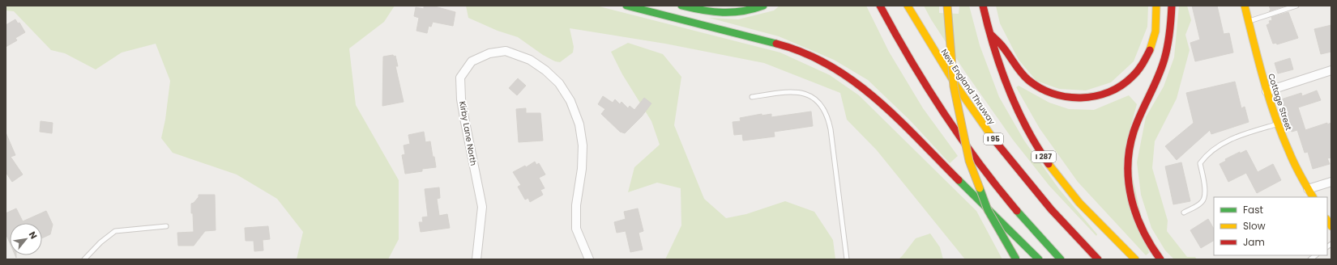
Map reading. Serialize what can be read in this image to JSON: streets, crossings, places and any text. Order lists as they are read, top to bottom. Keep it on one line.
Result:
{"streets":{"main road":["New England Thruway","Cottage Street","I 95","I 287"],"street":["Kirby Lane North"]},"legend":["Fast","Slow","Jam"],"north":"top right"}
